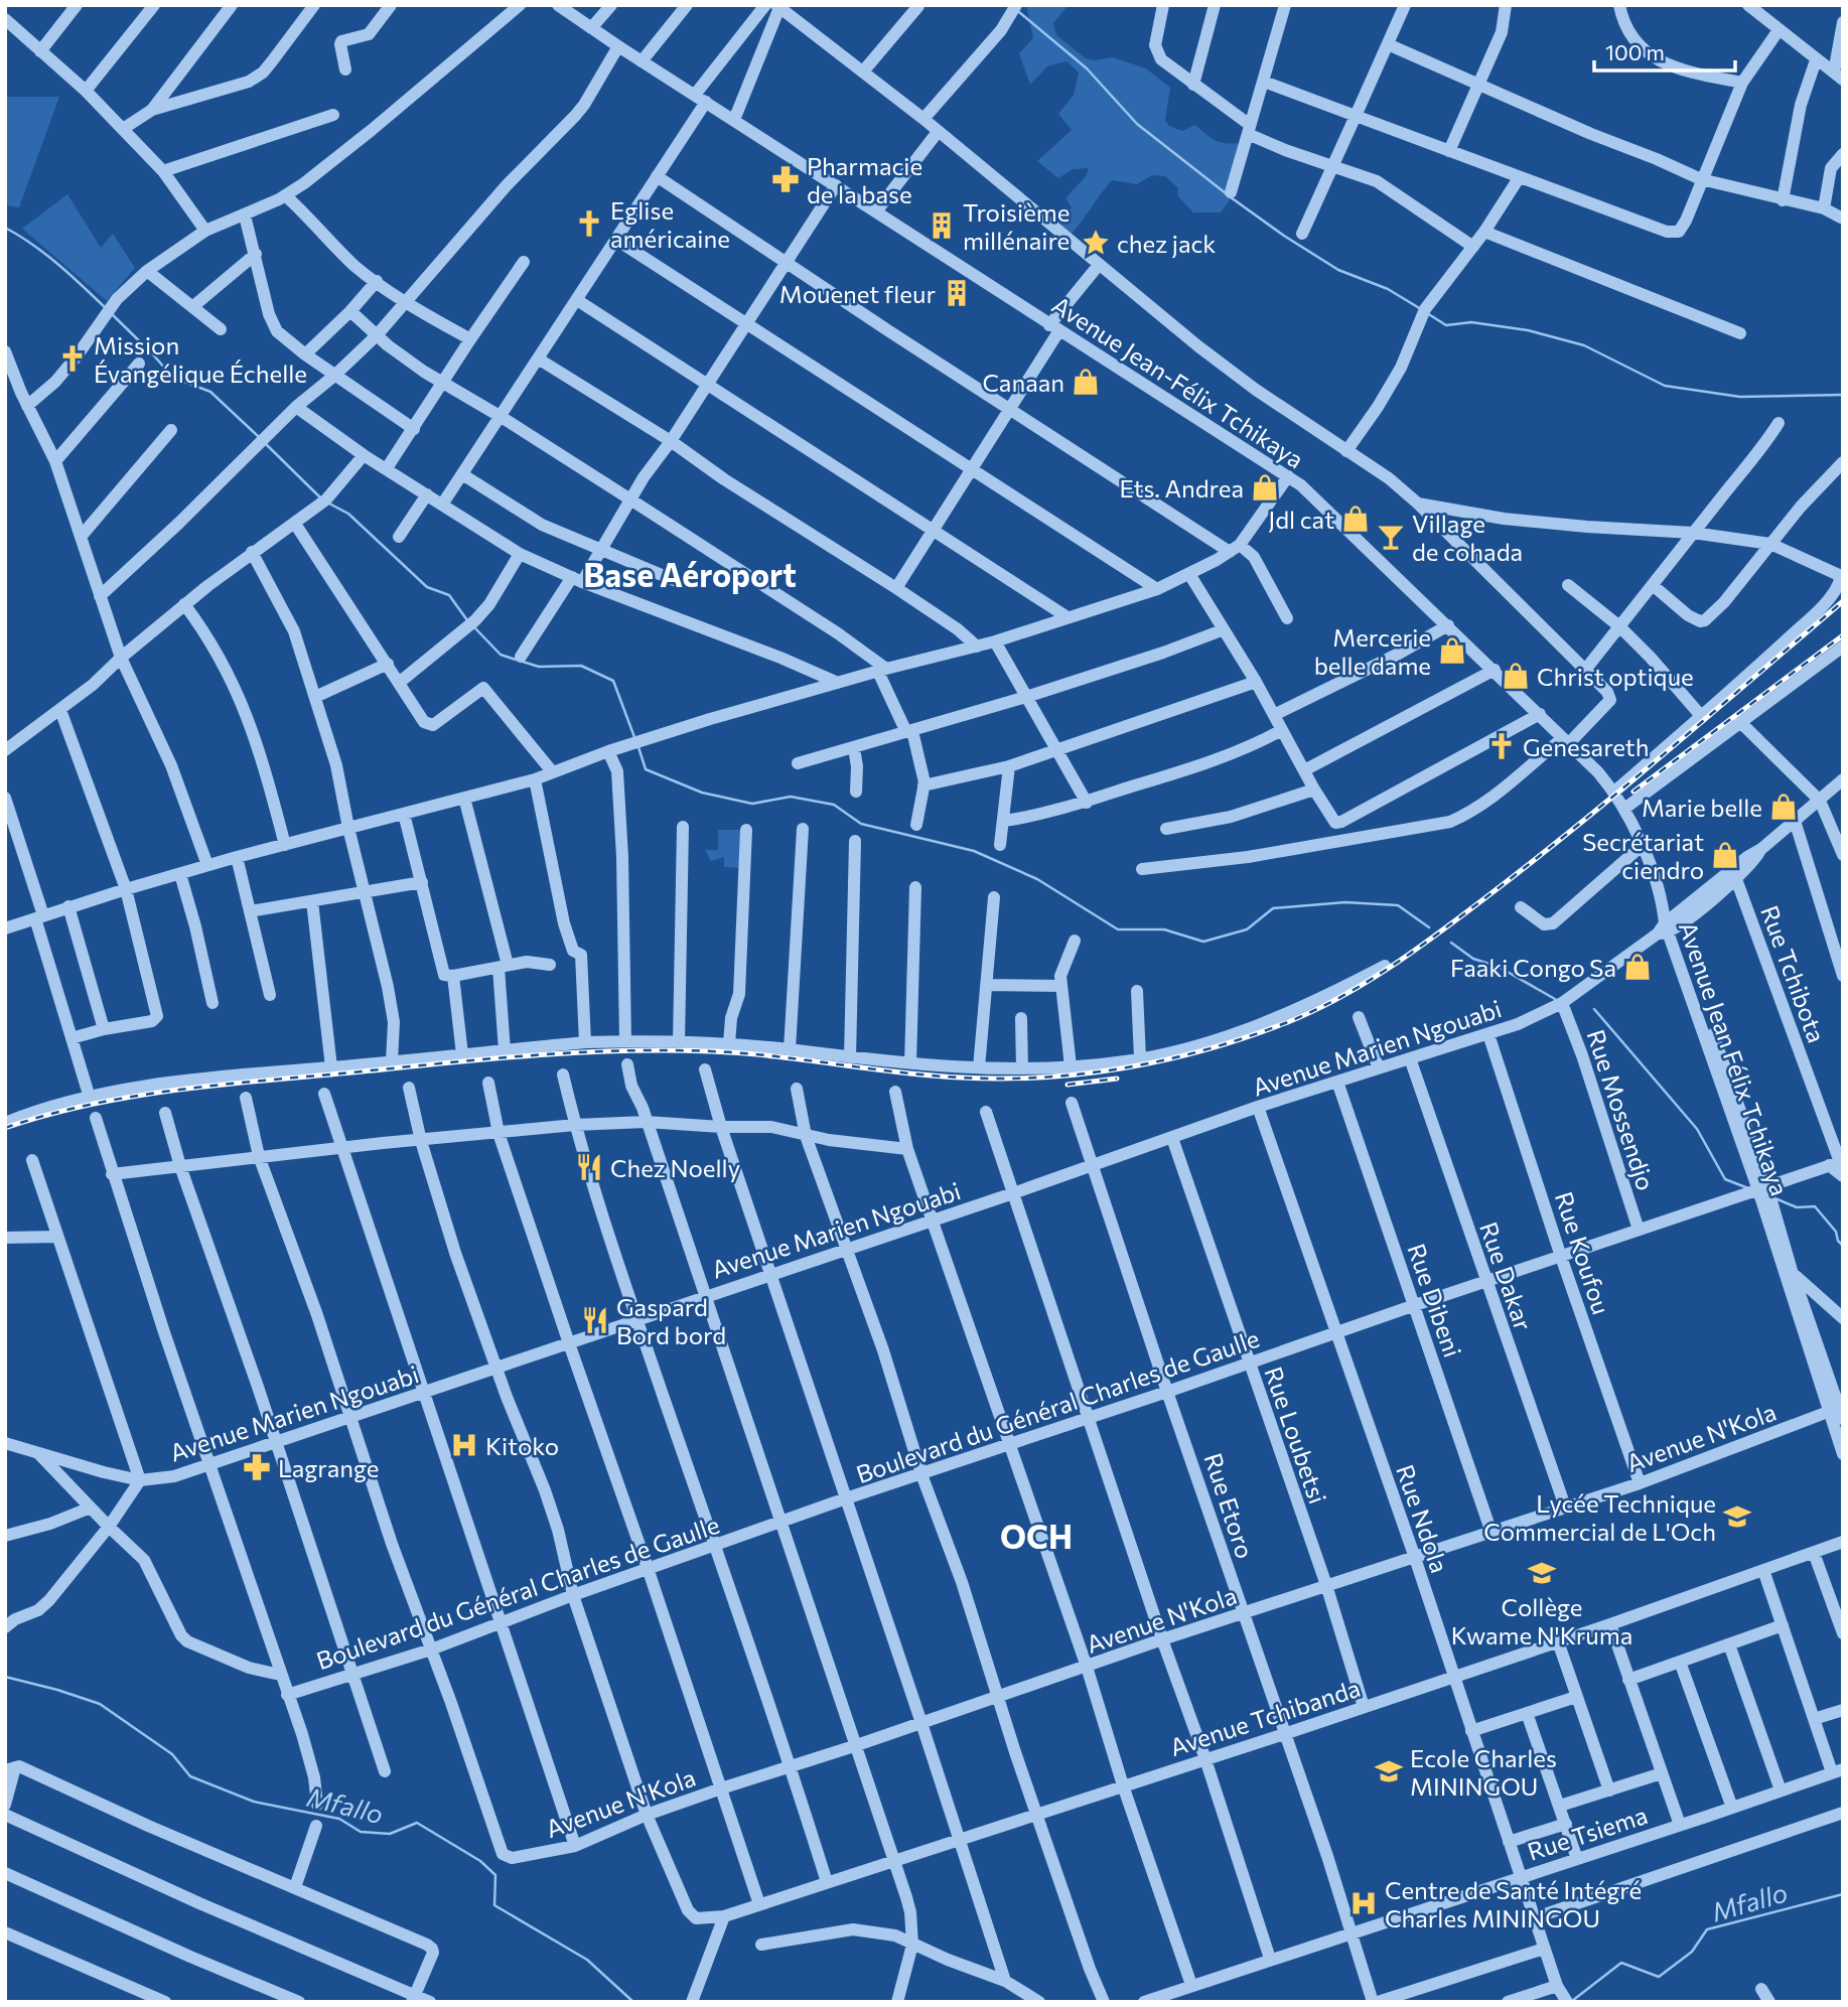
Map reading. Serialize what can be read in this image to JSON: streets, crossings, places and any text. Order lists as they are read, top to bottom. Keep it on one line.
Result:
{"streets":{"street":["Avenue Jean-Félix Tchikaya","Rue Tchibota","Avenue Marien Ngouabi","Avenue Jean Félix Tchikaya","Rue Mossendjo","Rue Koufou","Rue Dakar","Rue Dibeni","Boulevard du Général Charles de Gaulle","Rue Loubetsi","Avenue N'Kola","Rue Etoro","Rue Ndola","Avenue Tchibanda","Rue Tsiema"]},"crossings":[["Avenue Jean-Félix Tchikaya","Avenue Marien Ngouabi"],["Avenue Jean-Félix Tchikaya","Avenue Jean Félix Tchikaya"],["Rue Tchibota","Avenue Marien Ngouabi"],["Rue Tchibota","Boulevard du Général Charles de Gaulle"],["Avenue Marien Ngouabi","Avenue Jean Félix Tchikaya"],["Avenue Marien Ngouabi","Rue Mossendjo"],["Avenue Marien Ngouabi","Rue Koufou"],["Avenue Marien Ngouabi","Rue Dakar"],["Avenue Marien Ngouabi","Rue Dibeni"],["Avenue Marien Ngouabi","Rue Loubetsi"],["Avenue Marien Ngouabi","Rue Etoro"],["Avenue Marien Ngouabi","Rue Ndola"],["Avenue Jean Félix Tchikaya","Boulevard du Général Charles de Gaulle"],["Avenue Jean Félix Tchikaya","Avenue N'Kola"],["Rue Mossendjo","Boulevard du Général Charles de Gaulle"],["Rue Koufou","Boulevard du Général Charles de Gaulle"],["Rue Koufou","Avenue N'Kola"],["Rue Dakar","Boulevard du Général Charles de Gaulle"],["Rue Dakar","Avenue N'Kola"],["Rue Dibeni","Boulevard du Général Charles de Gaulle"],["Rue Dibeni","Avenue N'Kola"],["Boulevard du Général Charles de Gaulle","Rue Loubetsi"],["Boulevard du Général Charles de Gaulle","Avenue N'Kola"],["Boulevard du Général Charles de Gaulle","Rue Etoro"],["Boulevard du Général Charles de Gaulle","Rue Ndola"],["Rue Loubetsi","Avenue N'Kola"],["Rue Loubetsi","Avenue Tchibanda"],["Avenue N'Kola","Rue Etoro"],["Avenue N'Kola","Rue Ndola"],["Avenue N'Kola","Avenue Tchibanda"],["Rue Etoro","Avenue Tchibanda"],["Rue Etoro","Rue Tsiema"],["Rue Ndola","Avenue Tchibanda"],["Rue Ndola","Rue Tsiema"]],"districts":["Base Aéroport","OCH"],"water":["Mfallo"],"places":{"pharmacy":["Pharmacie de la base","Lagrange"],"church":["Eglise américaine","Mission Évangélique Échelle","Genesareth"],"building":["Troisième millénaire","Mouenet fleur"],"place":["chez jack"],"shop":["Canaan","Ets. Andrea","Jdl cat","Mercerie belle dame","Christ optique","Marie belle","Secrétariat ciendro","Faaki Congo Sa"],"bar":["Village de cohada"],"restaurant":["Chez Noelly","Gaspard Bord bord"],"hospital":["Kitoko","Centre de Santé Intégré Charles MININGOU"],"school or university":["Lycée Technique Commercial de L'Och","Collège Kwame N'Kruma","Ecole Charles MININGOU"]},"scale_bar":"100 m"}
